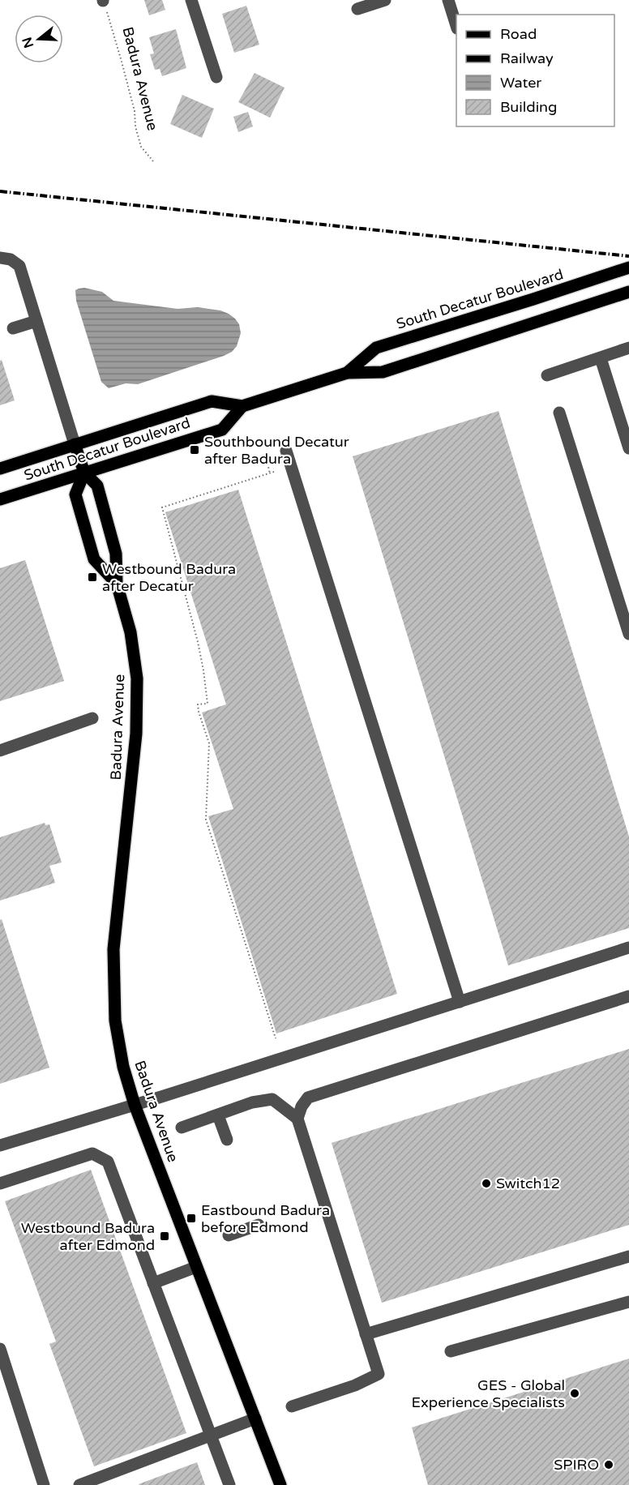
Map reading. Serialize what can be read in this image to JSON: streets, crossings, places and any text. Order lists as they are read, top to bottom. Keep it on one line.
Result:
{"streets":{"main road":["Badura Avenue","South Decatur Boulevard"]},"crossings":[["Badura Avenue","South Decatur Boulevard"]],"places":{"transit":["Southbound Decatur after Badura","Westbound Badura after Decatur","Eastbound Badura before Edmond","Westbound Badura after Edmond"],"other":["Switch12","GES - Global Experience Specialists","SPIRO"]},"legend":["Road","Railway","Water","Building"],"north":"left"}
